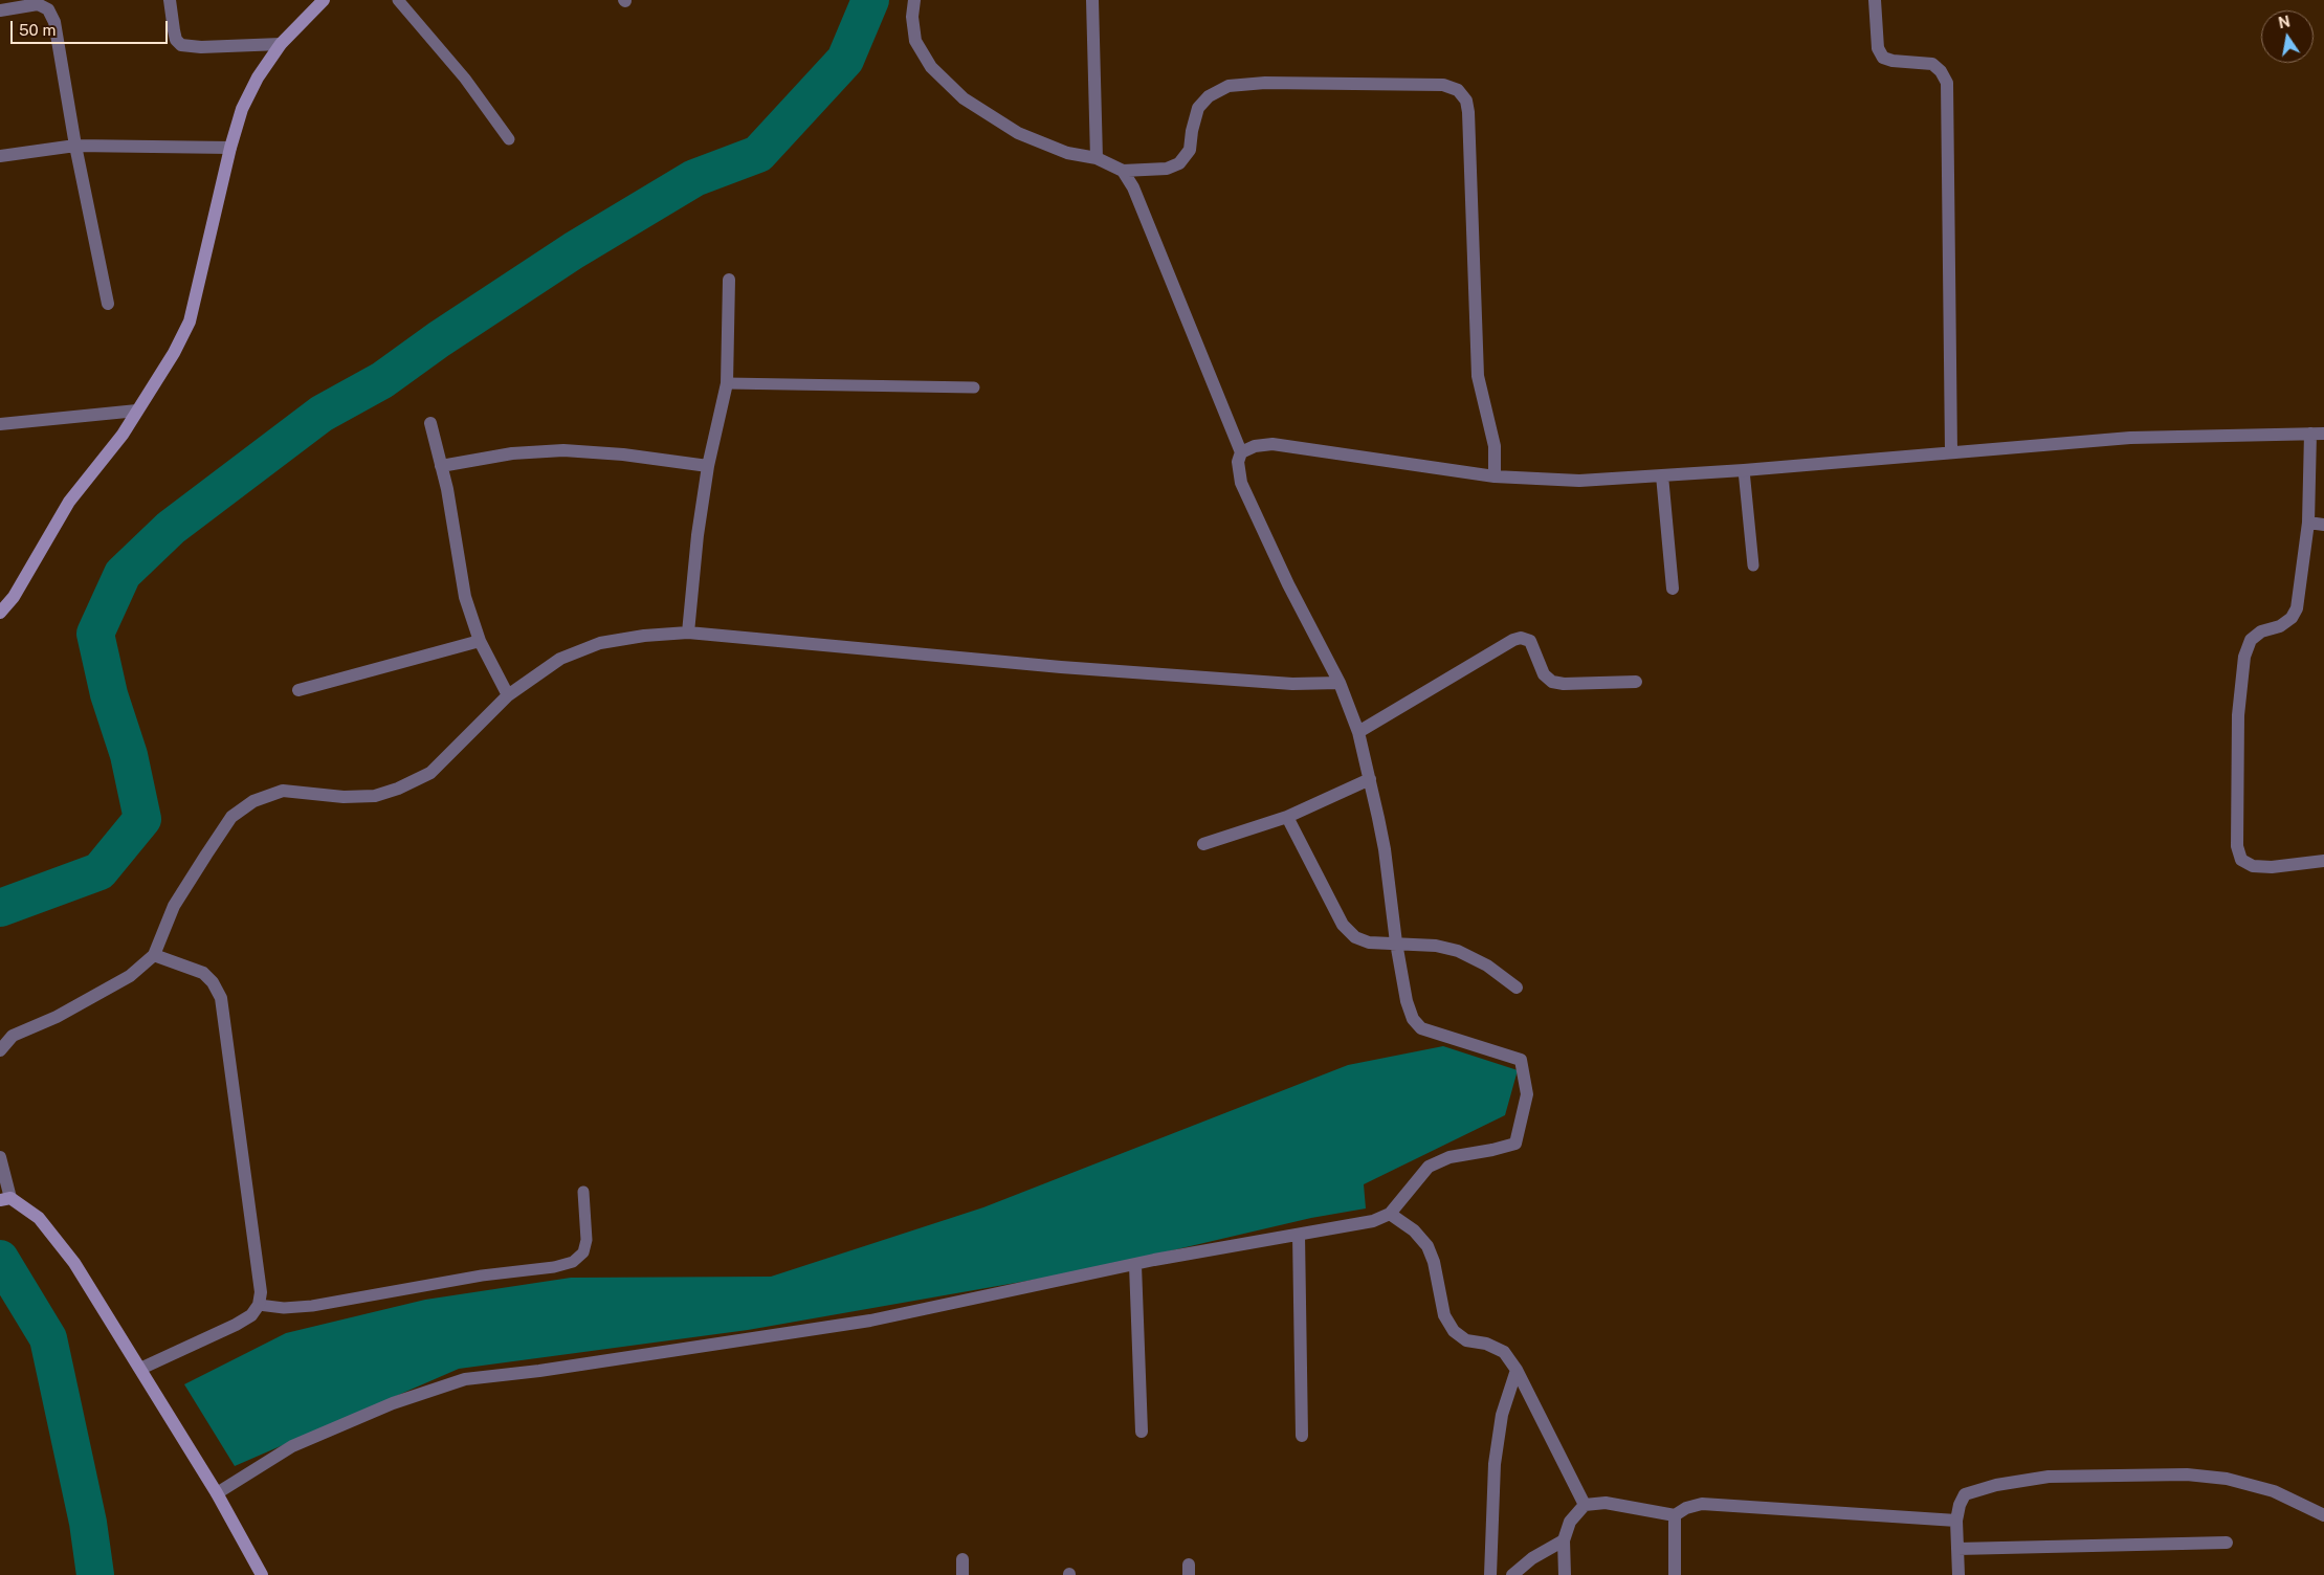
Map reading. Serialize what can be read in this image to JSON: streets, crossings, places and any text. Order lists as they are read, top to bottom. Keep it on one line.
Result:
{"scale_bar":"50 m","north":"top"}
